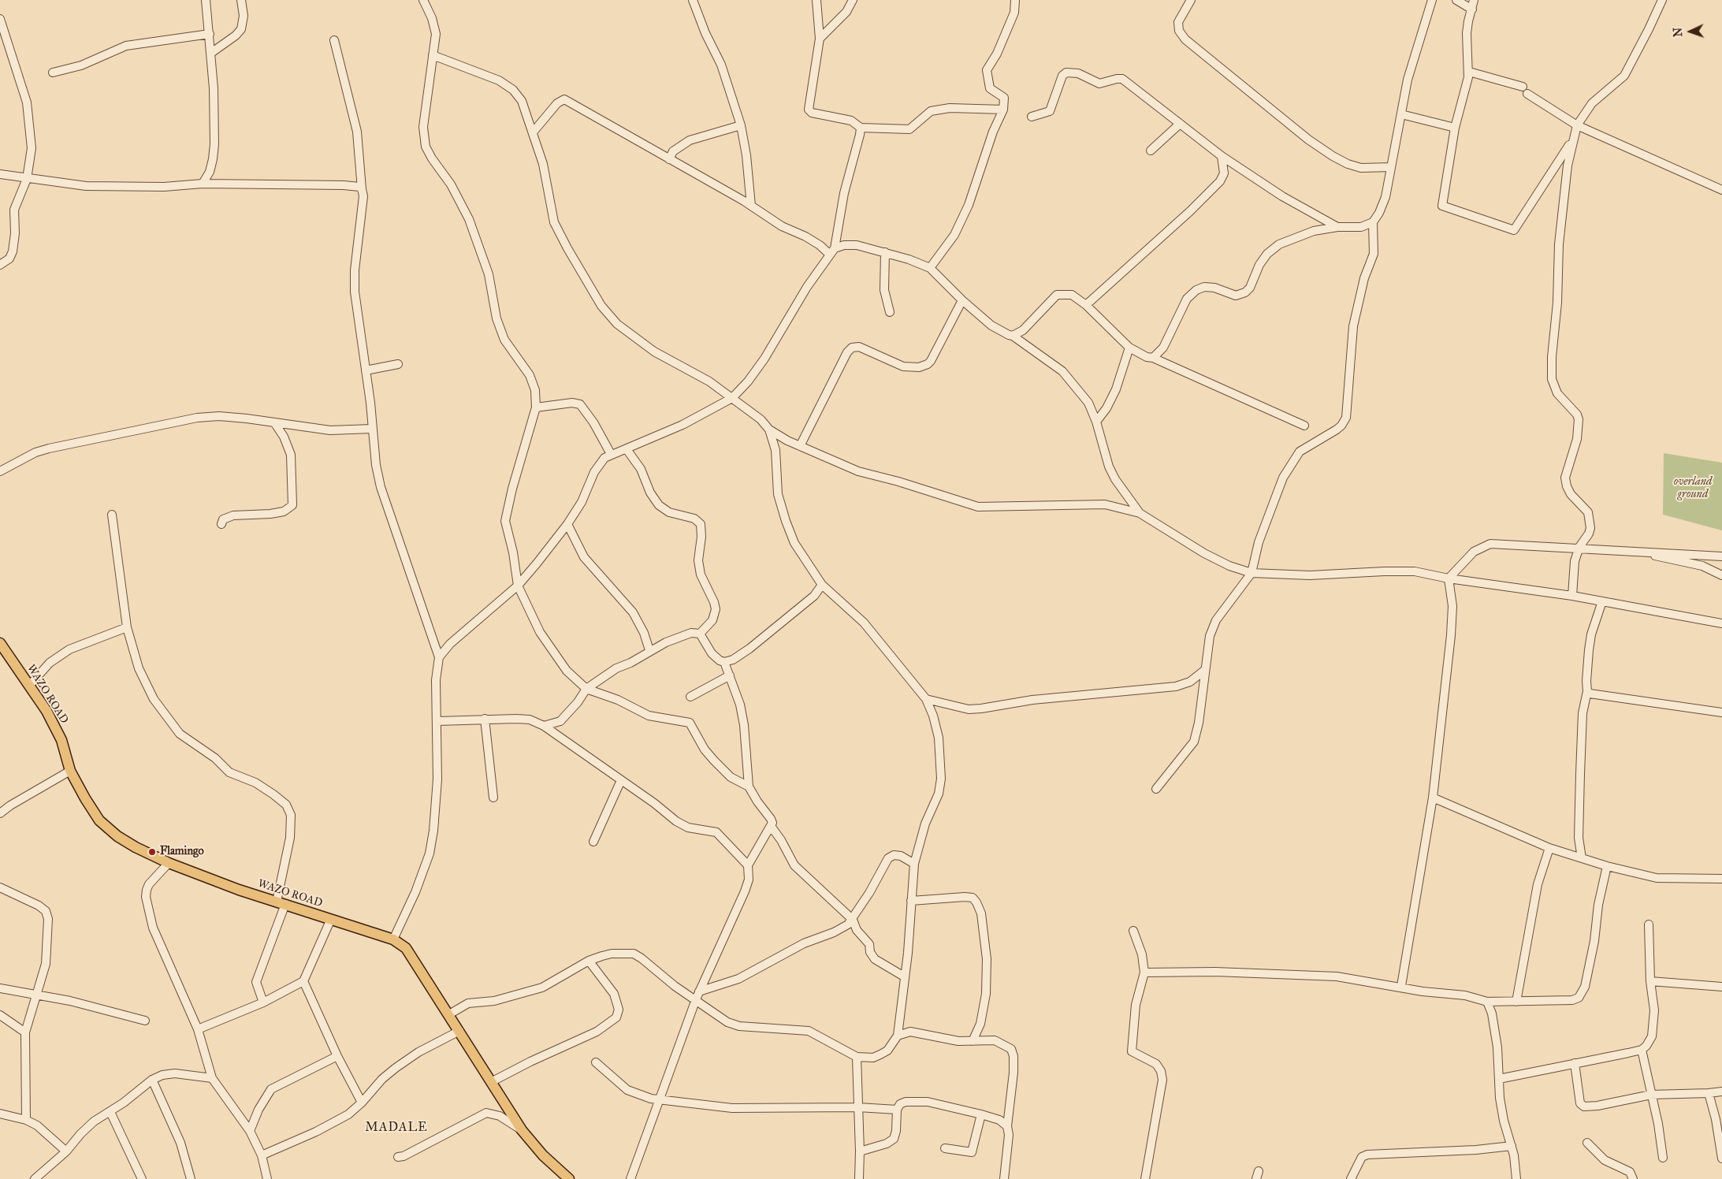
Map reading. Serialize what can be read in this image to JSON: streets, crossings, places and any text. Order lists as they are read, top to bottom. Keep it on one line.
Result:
{"streets":{"main road":["WAZO ROAD"]},"districts":["MADALE"],"parks":["overland ground"],"places":["Flamingo"],"north":"left"}
